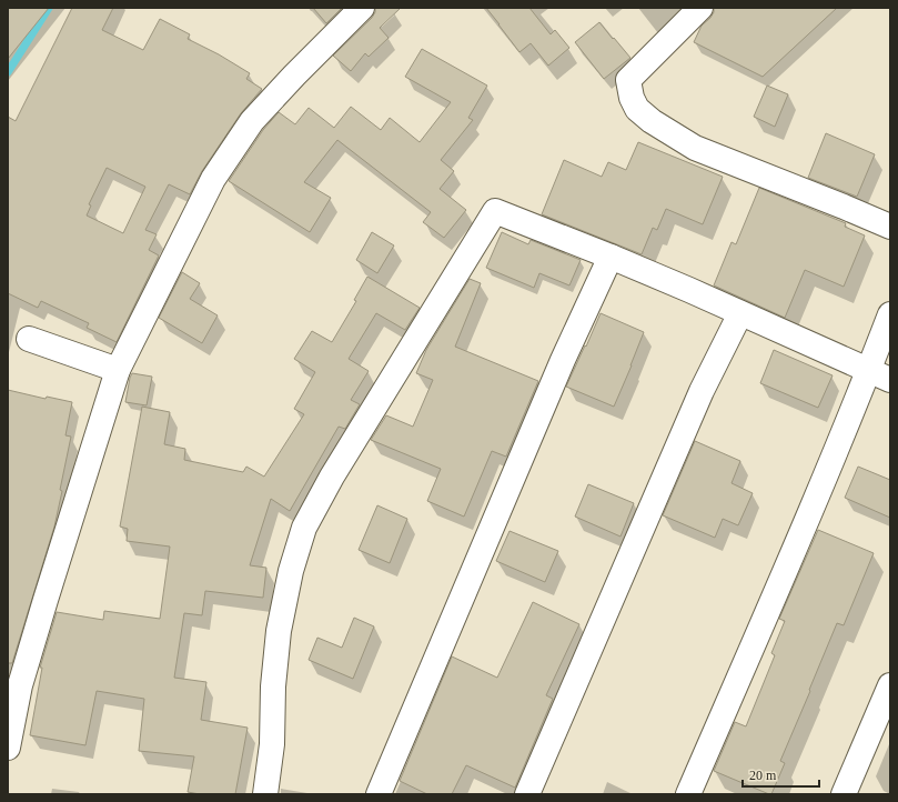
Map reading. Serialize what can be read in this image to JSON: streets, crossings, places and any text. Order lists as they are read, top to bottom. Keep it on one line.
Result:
{"scale_bar":"20 m"}
